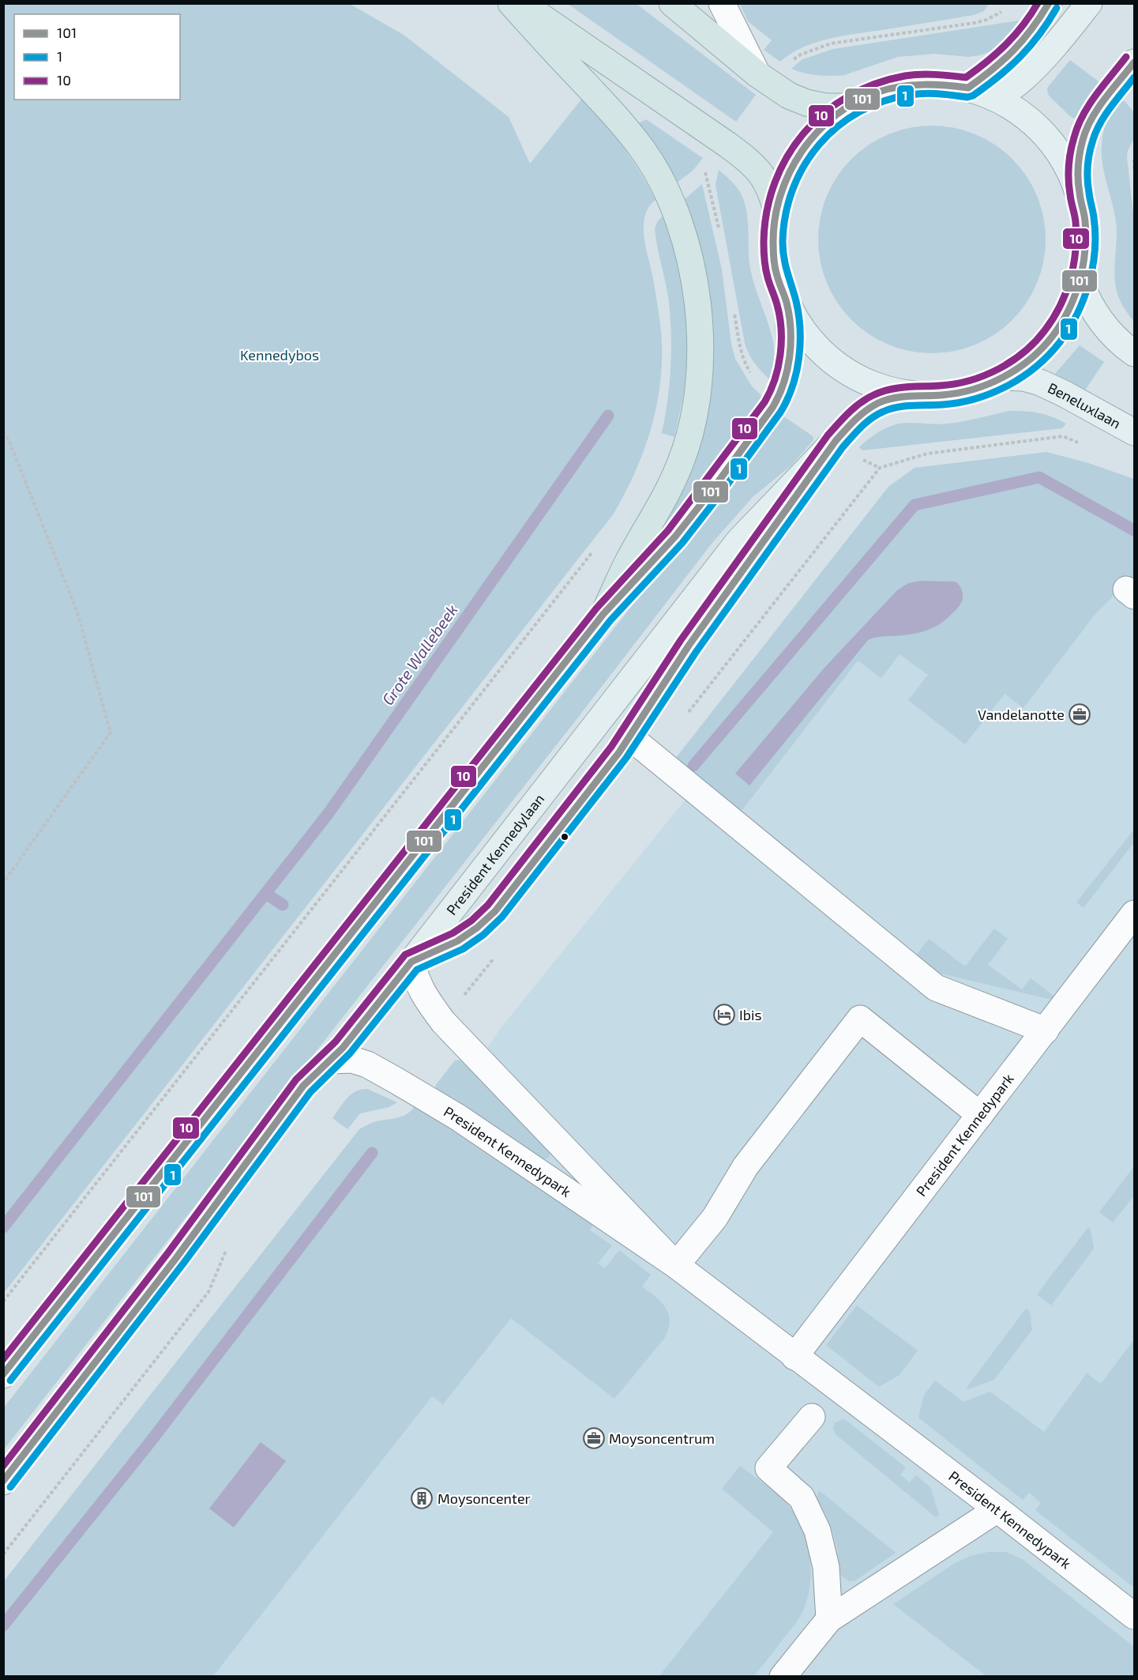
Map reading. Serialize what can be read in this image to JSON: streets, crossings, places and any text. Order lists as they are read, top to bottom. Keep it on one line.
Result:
{"streets":{"main road":["Beneluxlaan","President Kennedylaan"],"street":["President Kennedypark"]},"crossings":[["President Kennedylaan","President Kennedypark"]],"water":["Grote Wallebeek"],"parks":["Kennedybos"],"places":{"office":["Vandelanotte","Moysoncentrum"],"hotel":["Ibis"],"building":["Moysoncenter"]},"lines":["transit line 101","transit line 10","transit line 1"],"legend":["101","1","10"]}
